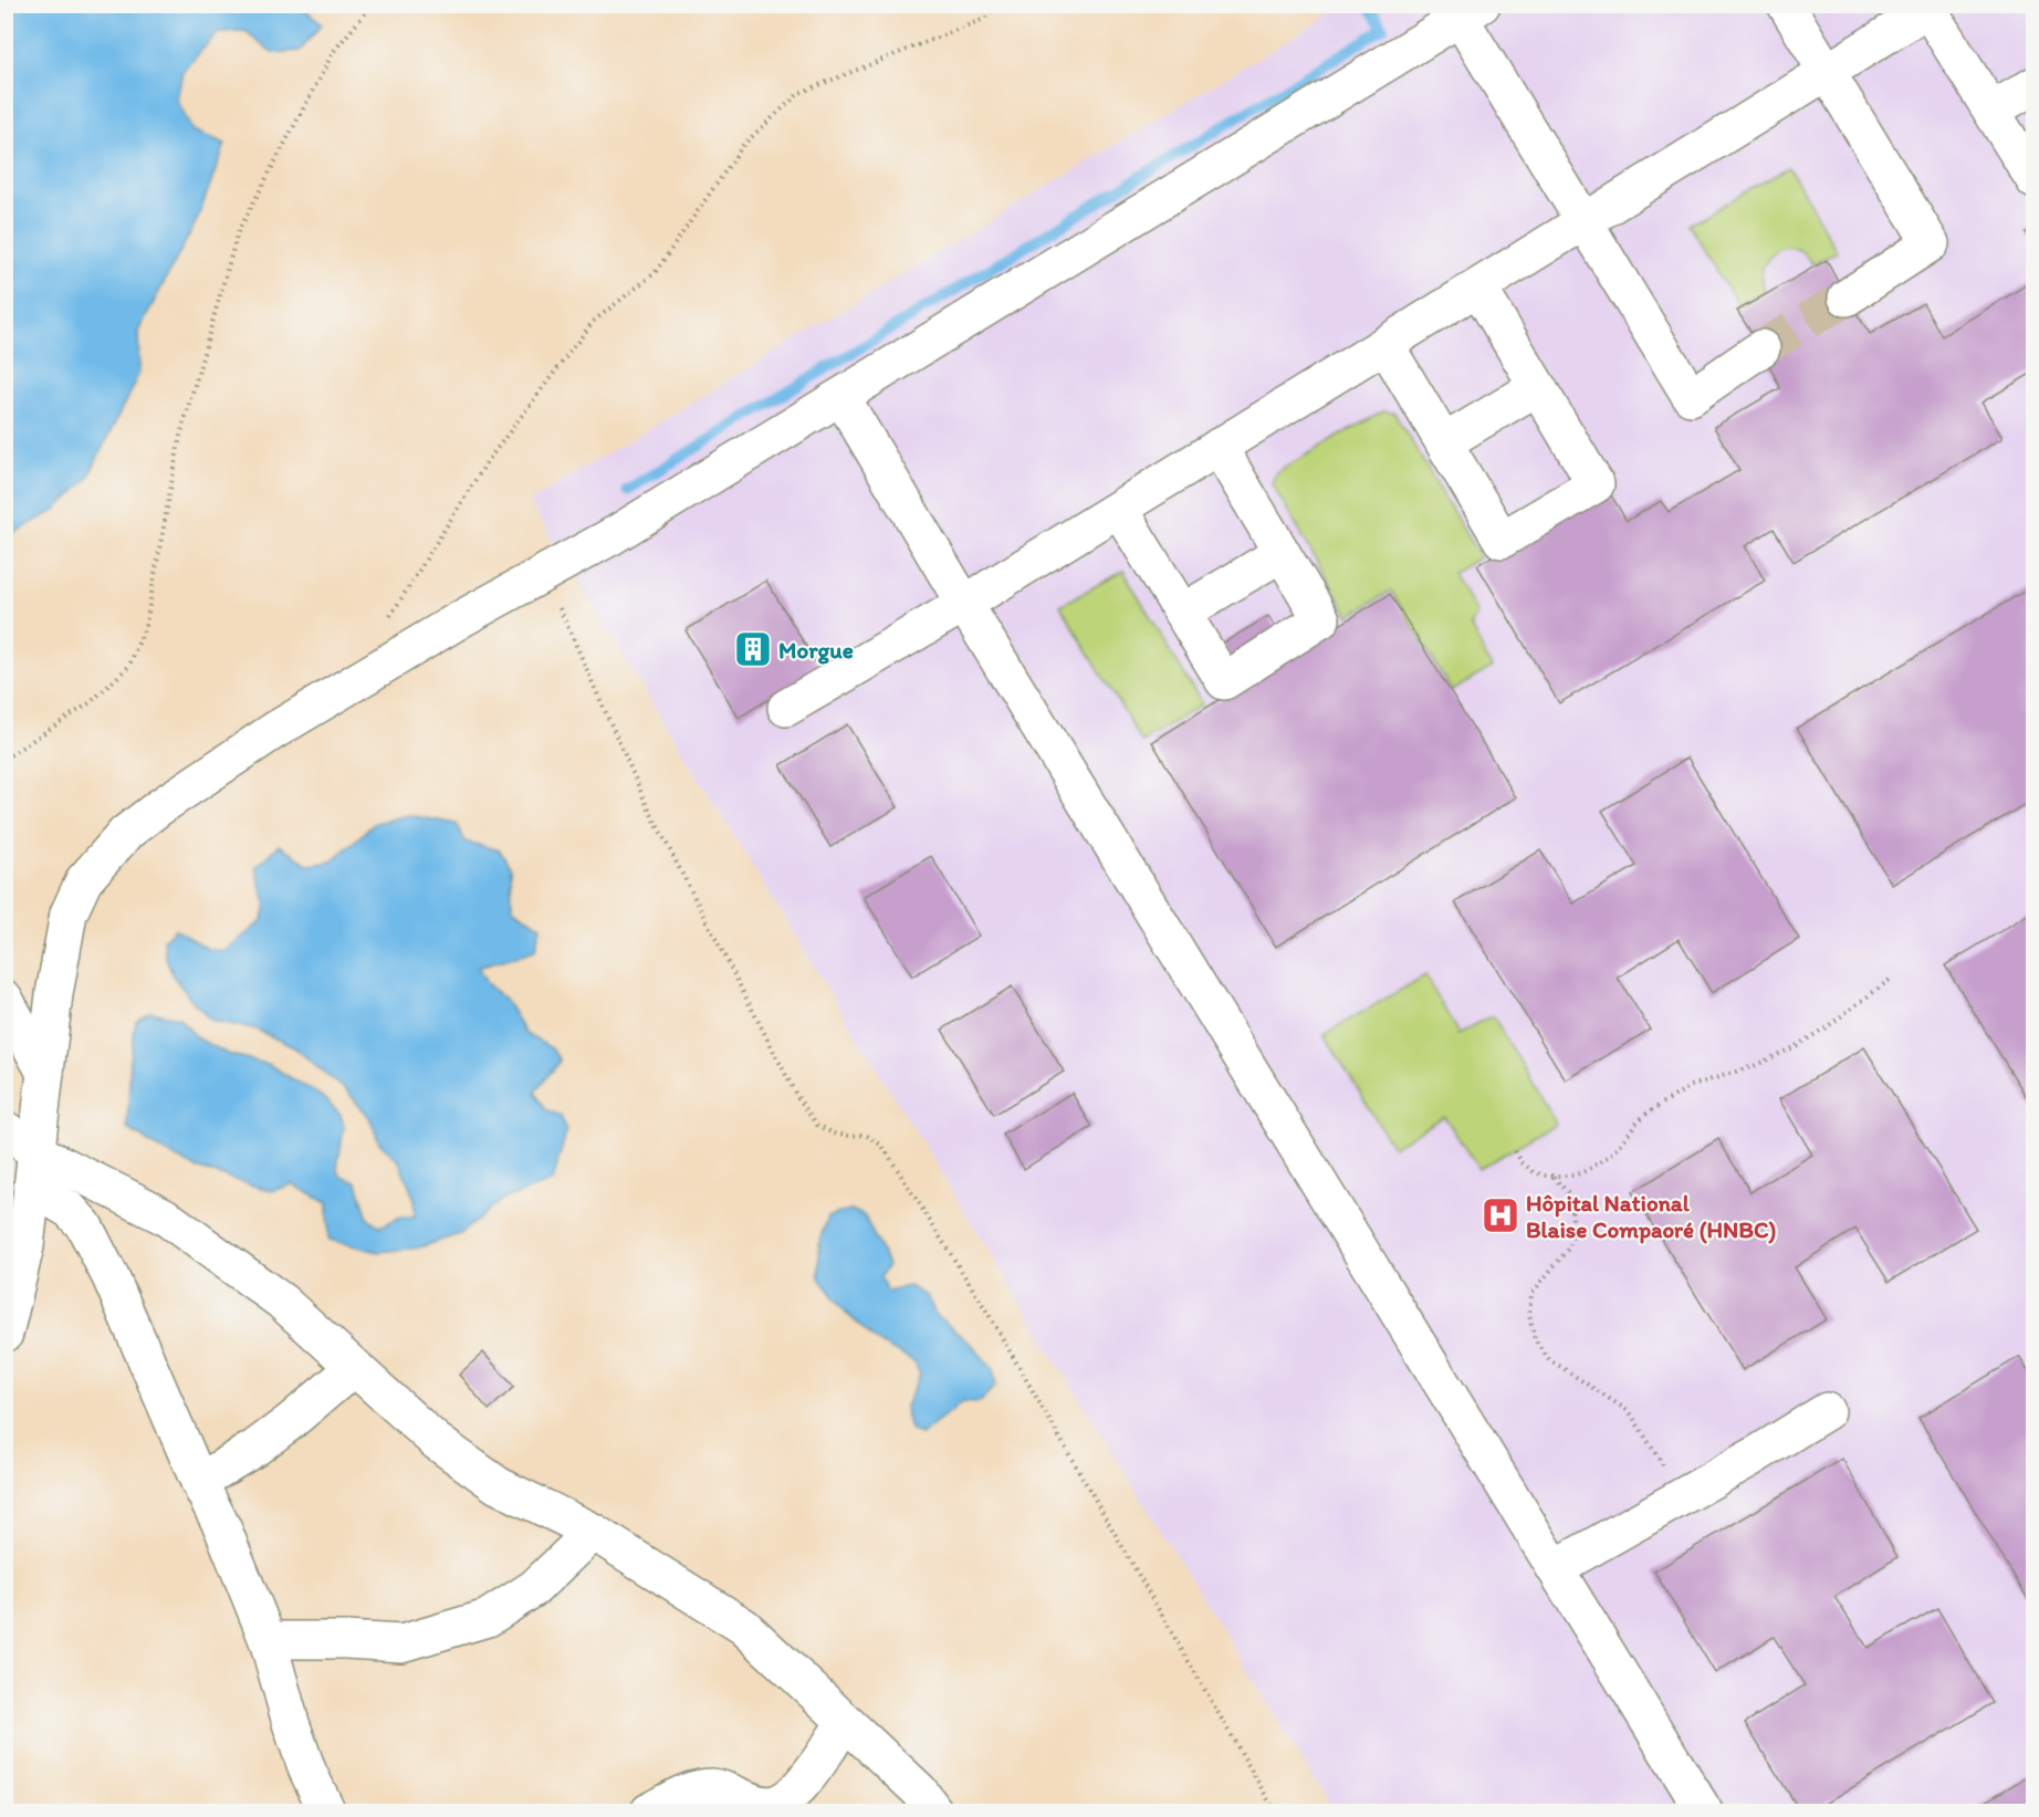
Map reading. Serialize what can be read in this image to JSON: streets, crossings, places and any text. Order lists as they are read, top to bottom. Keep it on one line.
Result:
{"places":{"building":["Morgue"],"hospital":["Hôpital National Blaise Compaoré (HNBC)"]}}
